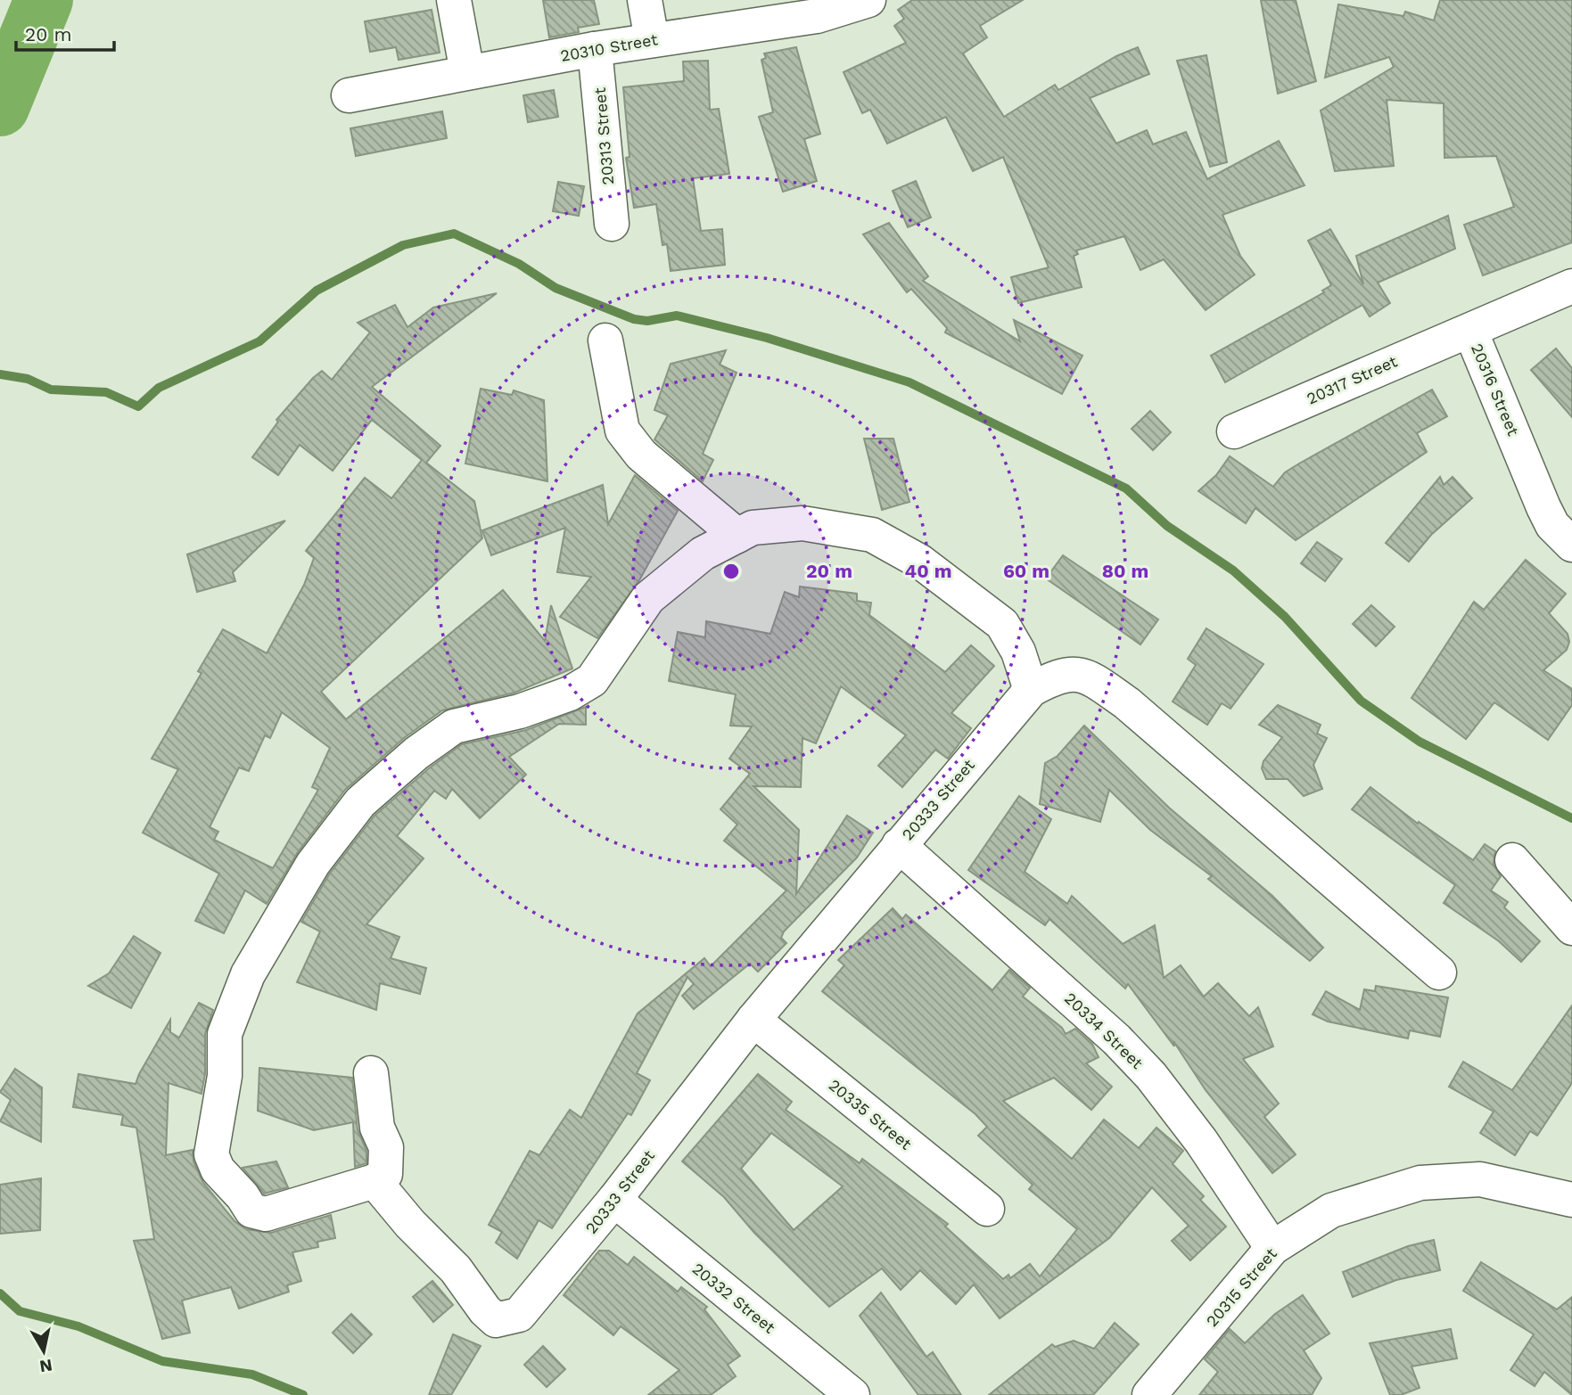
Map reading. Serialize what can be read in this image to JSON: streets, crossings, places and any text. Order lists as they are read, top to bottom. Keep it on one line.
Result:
{"streets":{"street":["20310 Street","20313 Street","20317 Street","20316 Street","20333 Street","20334 Street","20335 Street","20315 Street","20332 Street"]},"crossings":[["20310 Street","20313 Street"],["20317 Street","20316 Street"],["20333 Street","20334 Street"],["20333 Street","20335 Street"],["20333 Street","20332 Street"],["20334 Street","20315 Street"]],"scale_bar":"20 m","north":"bottom","rings":["20 m","40 m","60 m","80 m"]}
